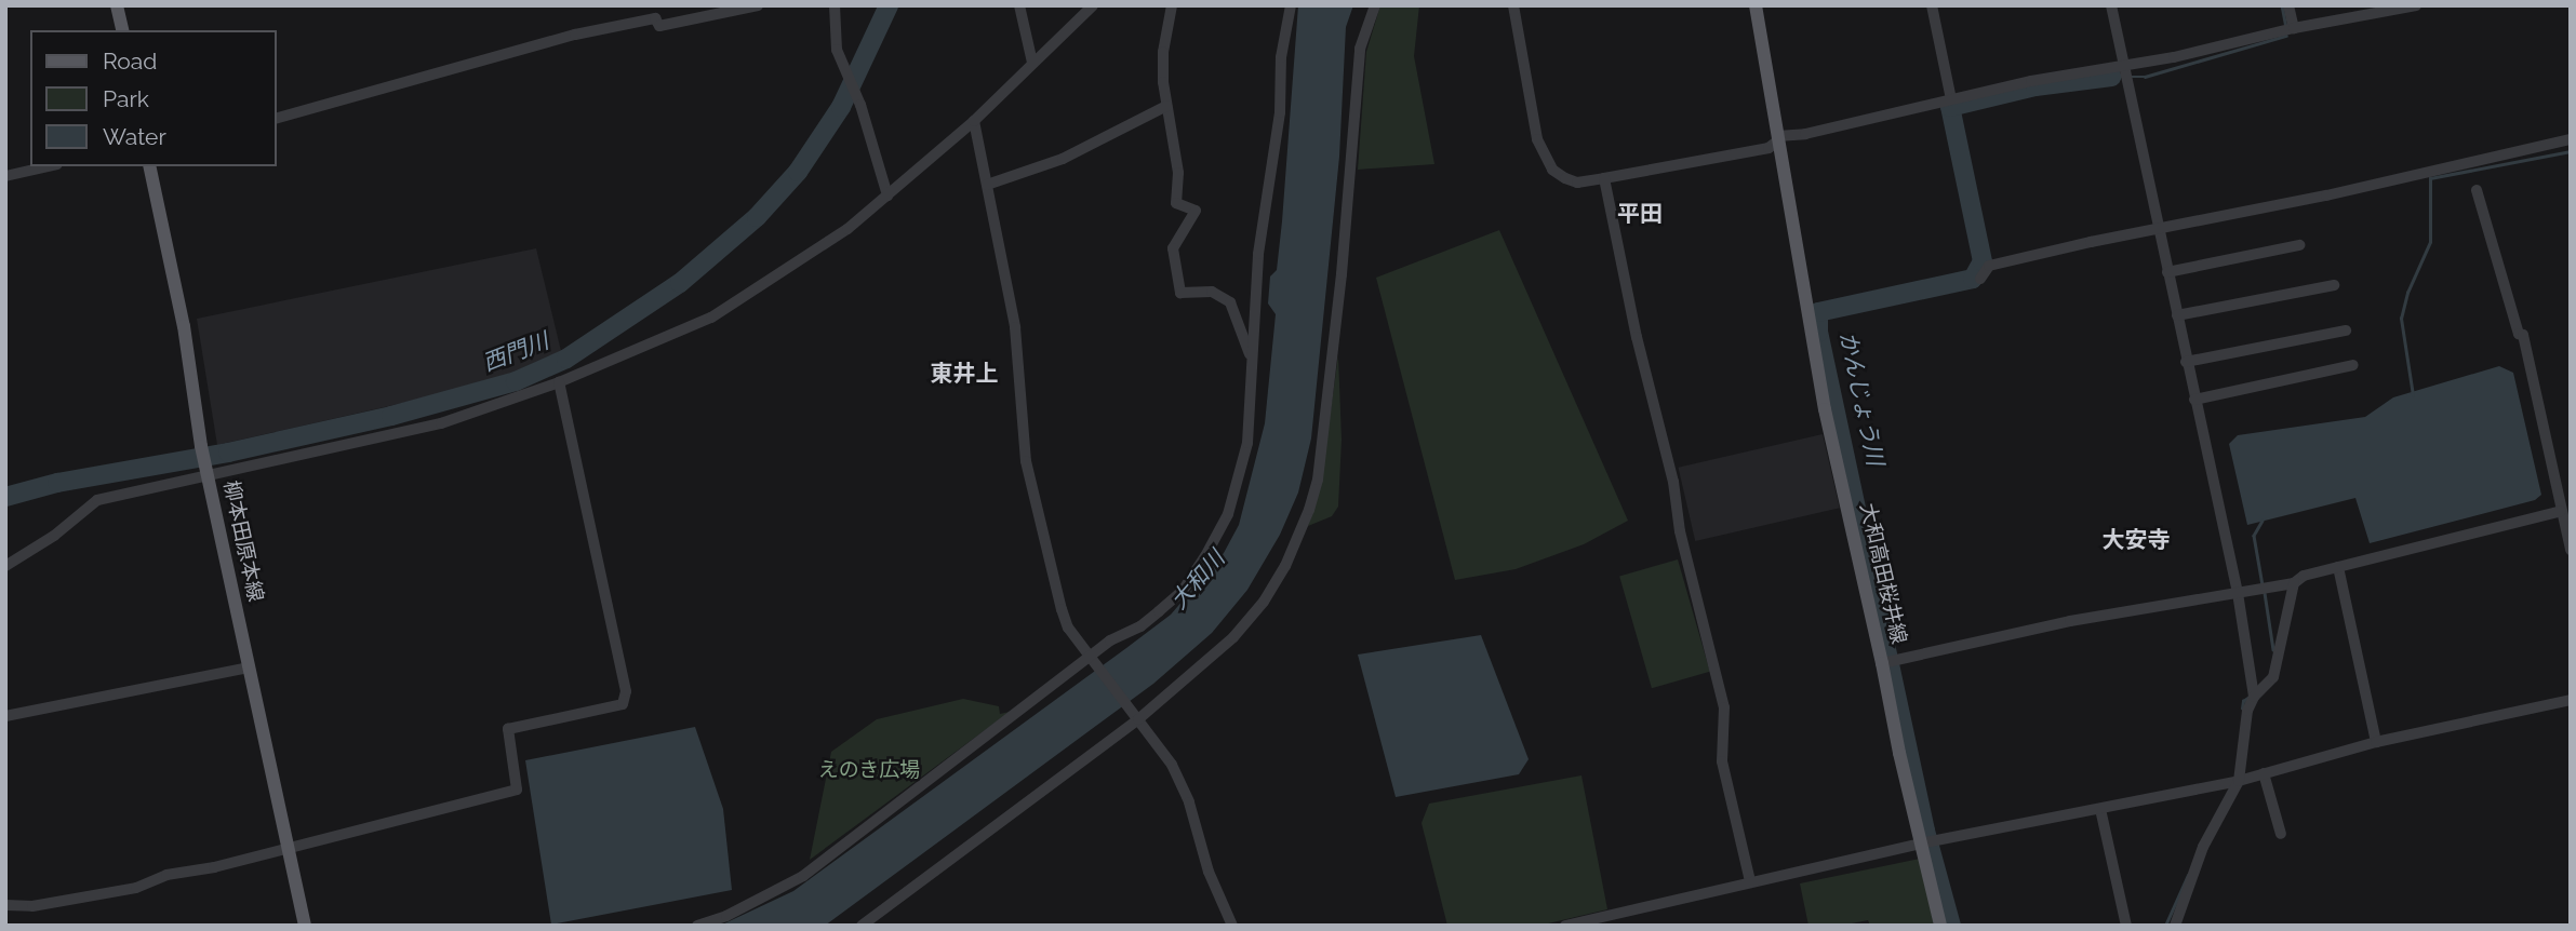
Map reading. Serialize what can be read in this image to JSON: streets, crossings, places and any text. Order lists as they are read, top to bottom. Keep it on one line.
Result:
{"streets":{"main road":["柳本田原本線","大和高田桜井線"]},"districts":["平田","東井上","大安寺"],"water":["西門川","かんじょう川","大和川"],"parks":["えのき広場"],"legend":["Road","Park","Water"]}
